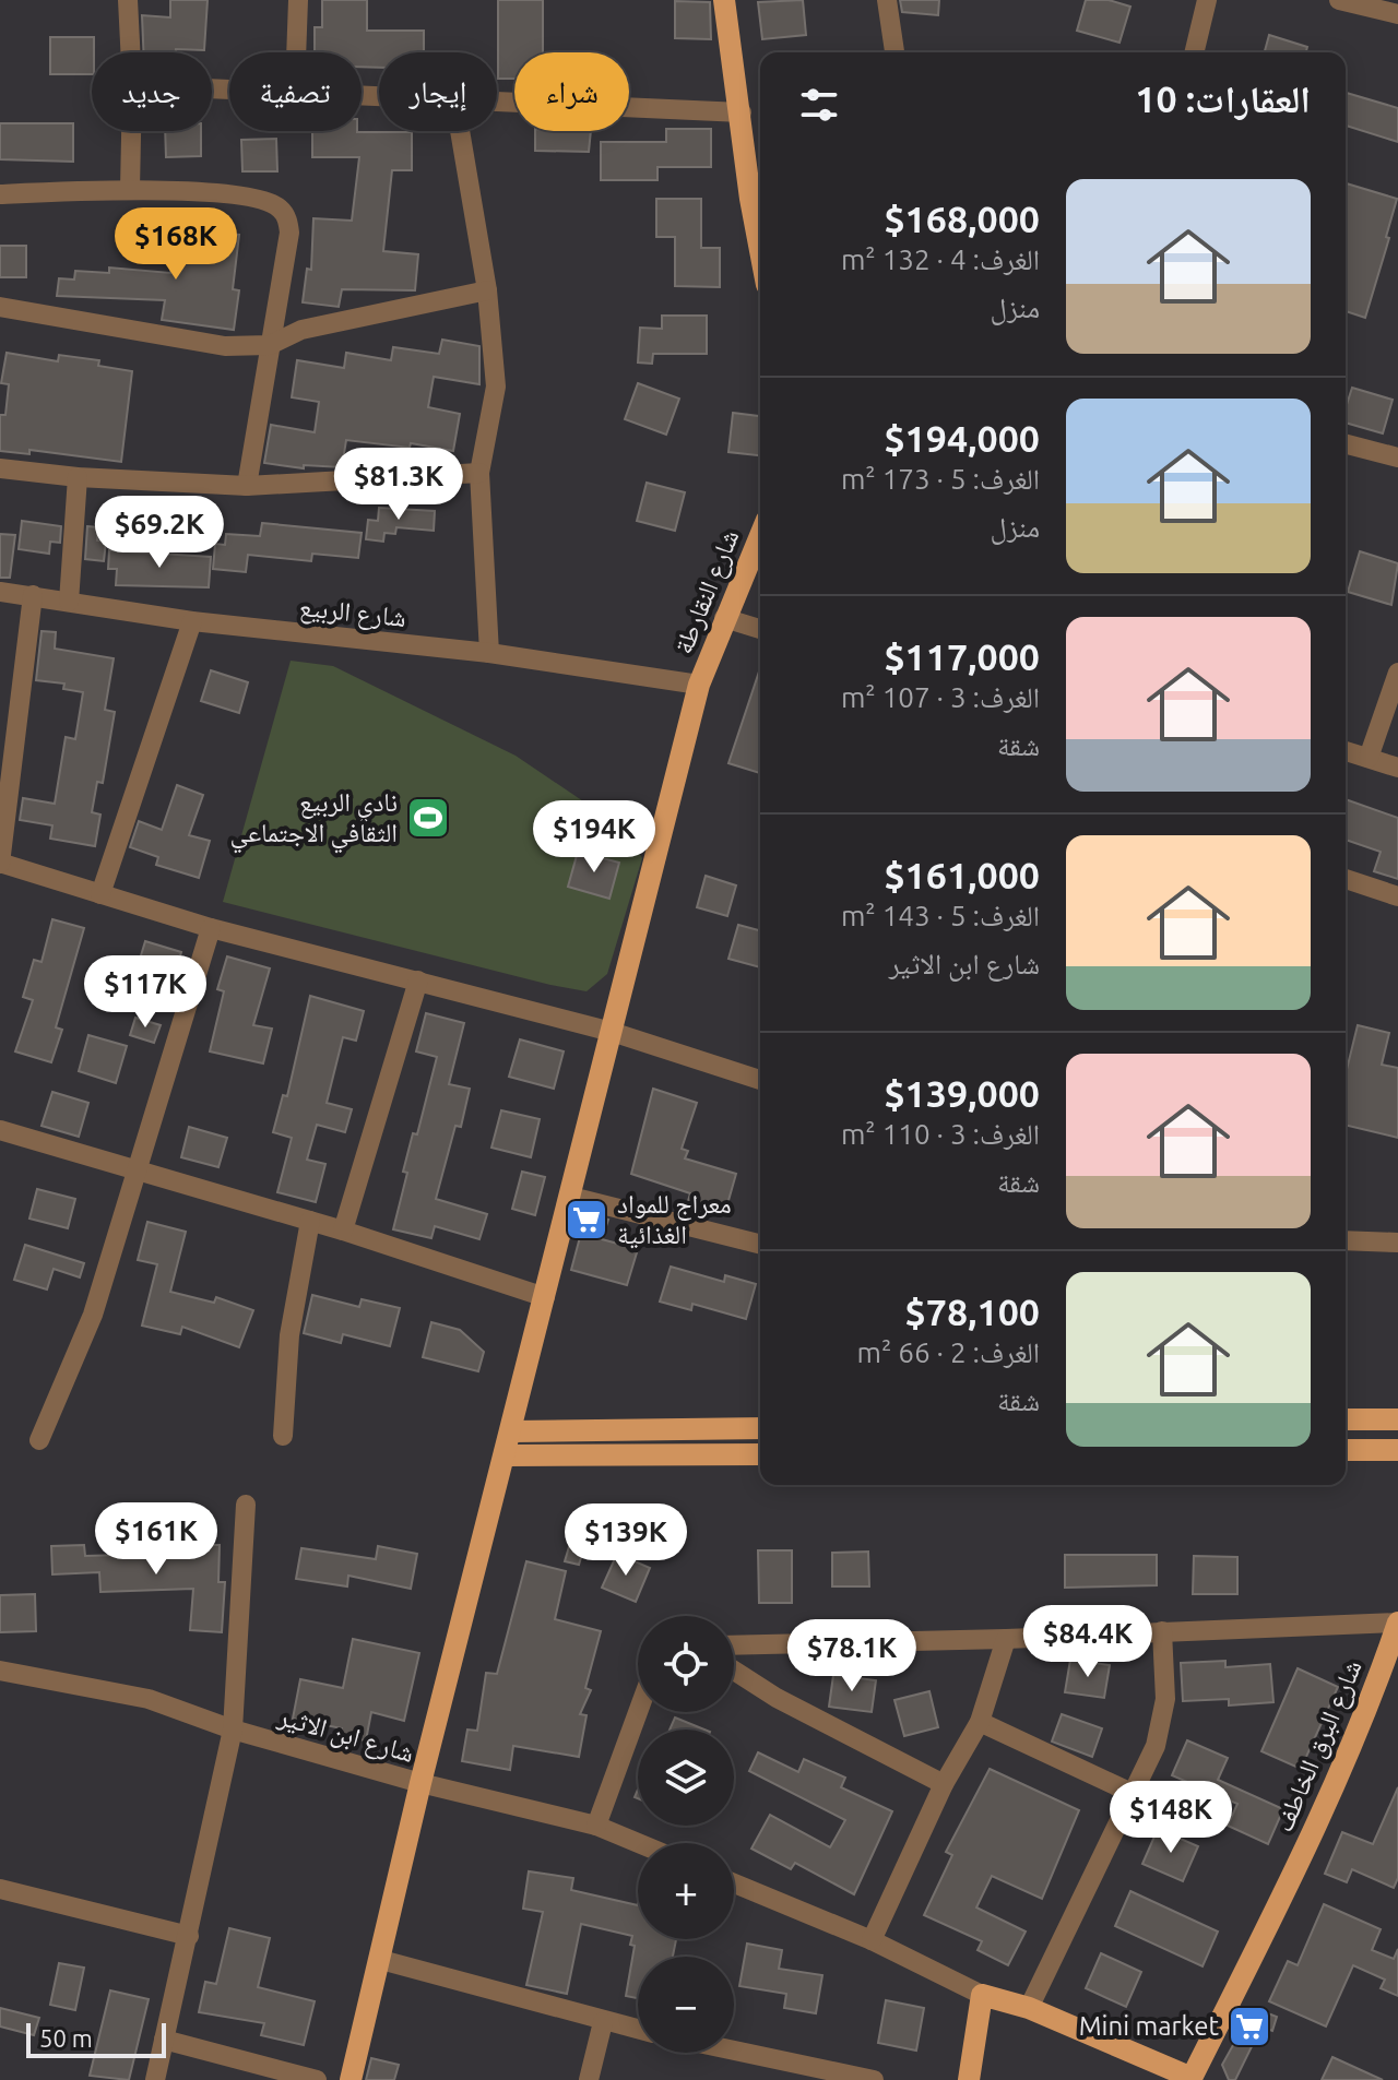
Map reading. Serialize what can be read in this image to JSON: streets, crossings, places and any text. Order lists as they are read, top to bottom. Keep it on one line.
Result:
{"streets":{"main road":["شارع النقارطة","شارع البرق الخاطف"],"street":["شارع الربيع","شارع ابن الاثير"]},"crossings":[["شارع النقارطة","شارع الربيع"],["شارع النقارطة","شارع ابن الاثير"]],"places":{"sports":["نادي الربيع الثقافي الاجتماعي"],"supermarket":["معراج للمواد الغذائية","Mini market"]},"scale_bar":"50 m","page":{"chip":["شراء","إيجار","تصفية","جديد"],"heading":"العقارات: 10","list":[{"name":"$168,000","note":"الغرف: 4 · 132 m² · منزل"},{"name":"$194,000","note":"الغرف: 5 · 173 m² · منزل"},{"name":"$117,000","note":"الغرف: 3 · 107 m² · شقة"},{"name":"$161,000","note":"الغرف: 5 · 143 m² · شارع ابن الاثير"},{"name":"$139,000","note":"الغرف: 3 · 110 m² · شقة"},{"name":"$78,100","note":"الغرف: 2 · 66 m² · شقة"}],"price":["$168K","$81.3K","$69.2K","$194K","$117K","$161K","$139K","$84.4K","$78.1K","$148K"],"map_buttons":["+","−"],"scale":"50 m"}}
